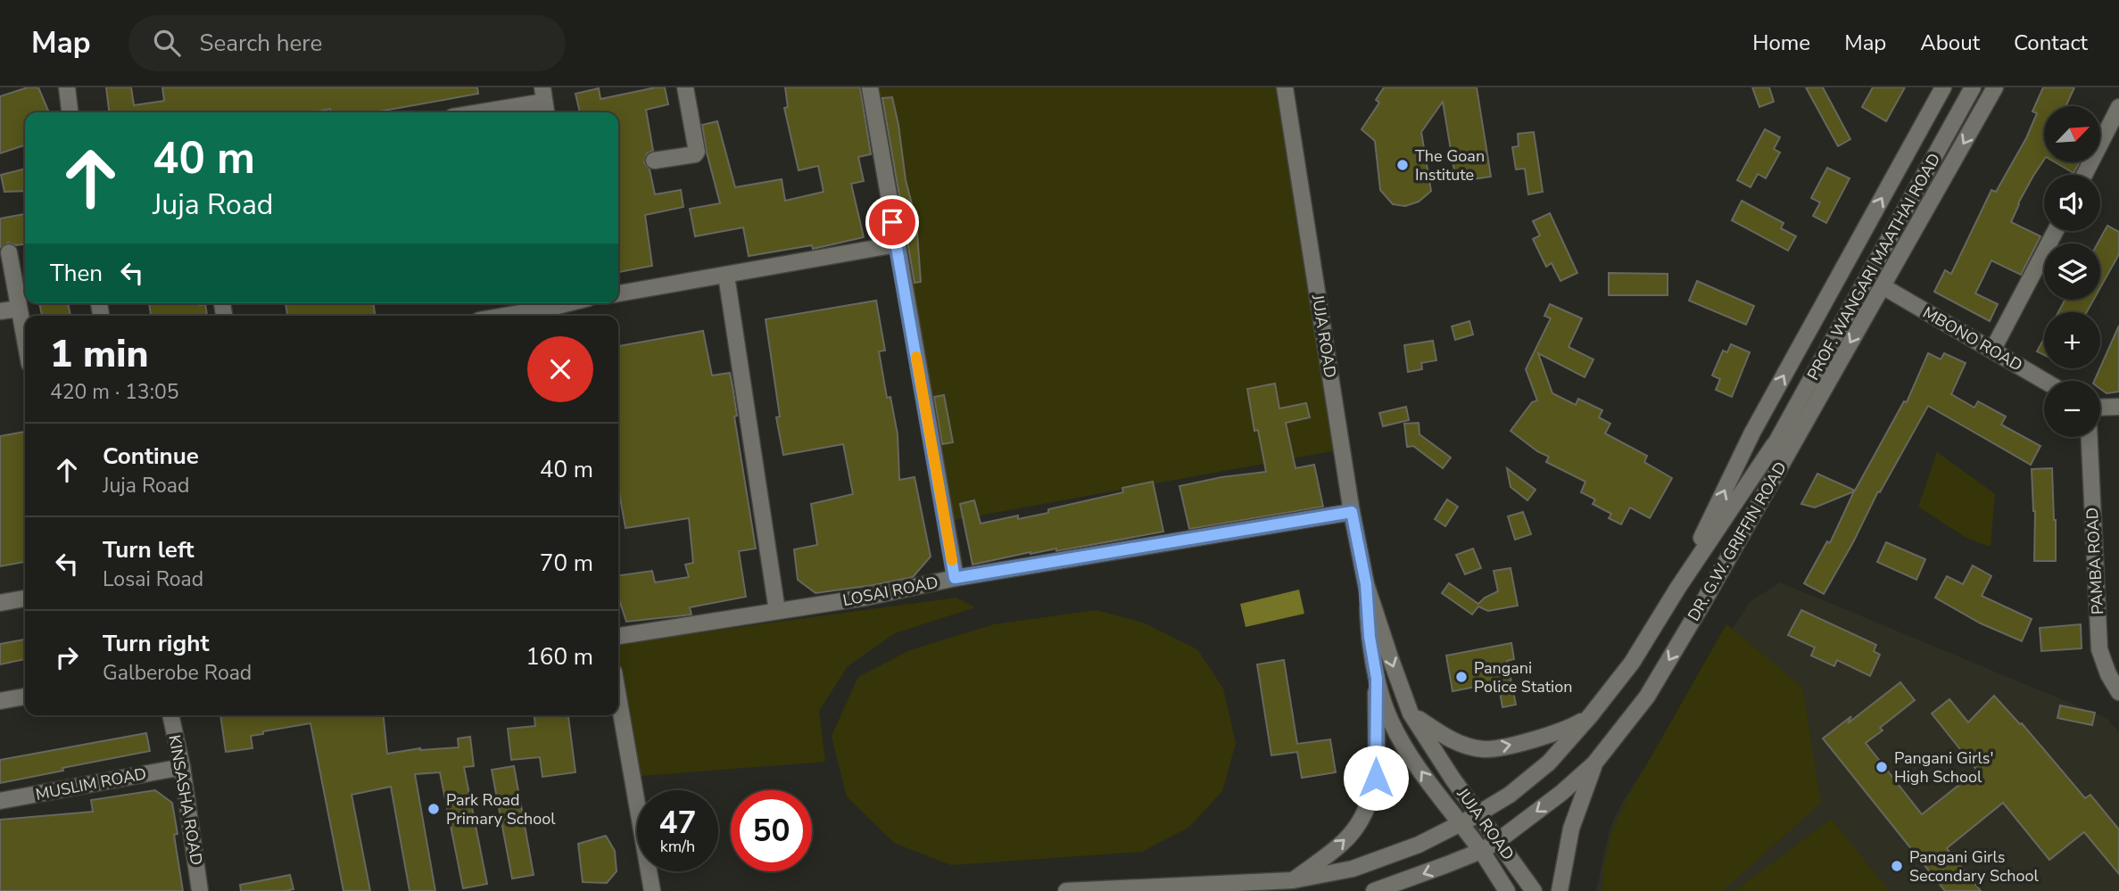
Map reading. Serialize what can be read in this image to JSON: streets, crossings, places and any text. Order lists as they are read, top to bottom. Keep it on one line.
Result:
{"streets":{"main road":["PROF. WANGARI MAATHAI ROAD","JUJA ROAD","MBONO ROAD","DR. G.W. GRIFFIN ROAD","PAMBA ROAD","LOSAI ROAD","MUSLIM ROAD","KINSASHA ROAD"]},"crossings":[["PROF. WANGARI MAATHAI ROAD","DR. G.W. GRIFFIN ROAD"],["JUJA ROAD","DR. G.W. GRIFFIN ROAD"],["JUJA ROAD","LOSAI ROAD"],["MBONO ROAD","DR. G.W. GRIFFIN ROAD"],["MUSLIM ROAD","KINSASHA ROAD"]],"places":["The Goan Institute","Pangani Police Station","Pangani Girls' High School","Park Road Primary School","Pangani Girls Secondary School"],"north":"top right","page":{"header":"Map","search":"Search here","nav":["Home","Map","About","Contact"],"map_buttons":["+","−"],"turn":["40 m","Juja Road"],"then":"Then","heading":["1 min","420 m · 13:05"],"list":[{"name":"Continue","note":"Juja Road","value":"40 m"},{"name":"Turn left","note":"Losai Road","value":"70 m"},{"name":"Turn right","note":"Galberobe Road","value":"160 m"}],"speed":"47 km/h","limit":"50"}}
